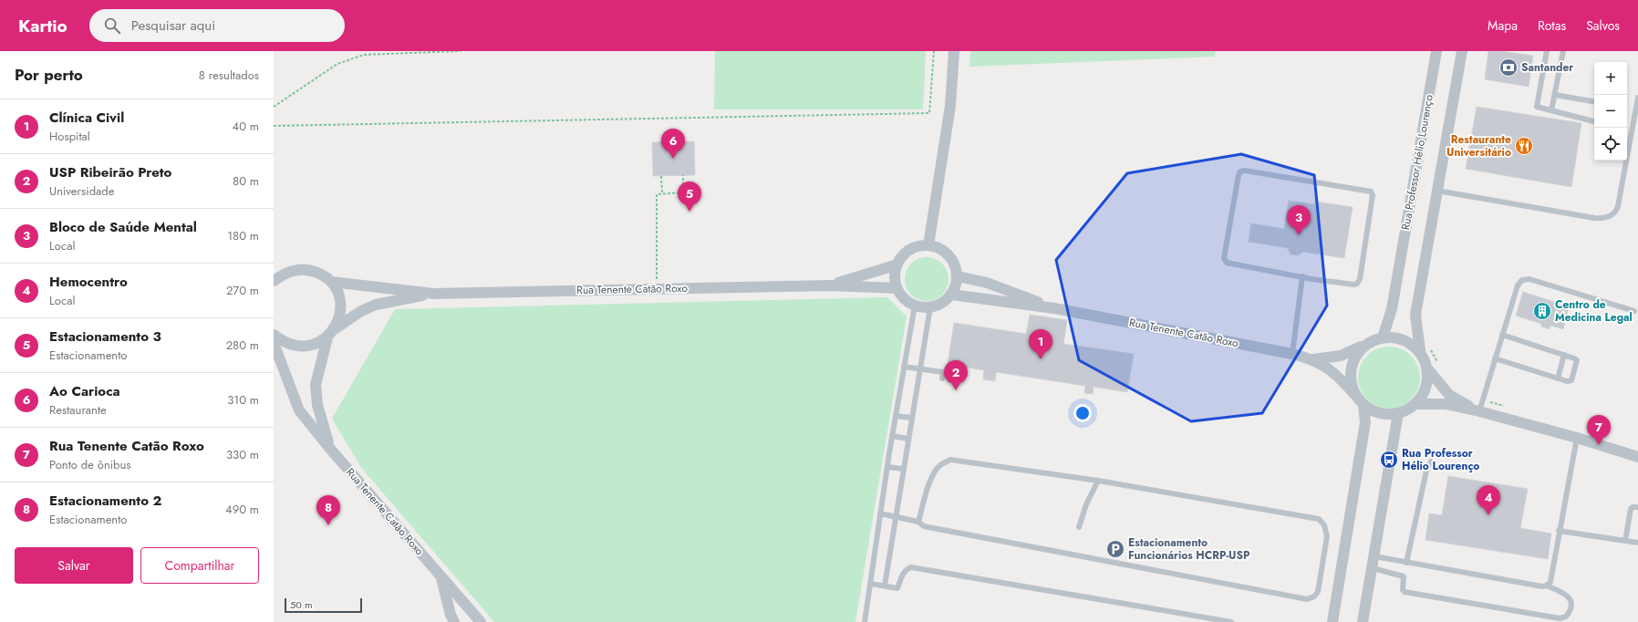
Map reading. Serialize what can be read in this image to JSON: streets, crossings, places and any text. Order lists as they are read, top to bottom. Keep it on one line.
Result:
{"streets":{"street":["Rua Professor Hélio Lourenço","Rua Tenente Catão Roxo"]},"crossings":[["Rua Professor Hélio Lourenço","Rua Tenente Catão Roxo"]],"places":{"bank":["Santander"],"restaurant":["Restaurante Universitário"],"building":["Centro de Medicina Legal"],"bus stop":["Rua Professor Hélio Lourenço"],"parking":["Estacionamento Funcionários HCRP-USP"]},"scale_bar":"50 m","page":{"header":"Kartio","search":"Pesquisar aqui","nav":["Mapa","Rotas","Salvos"],"heading":["Por perto","8 resultados"],"map_buttons":["+","−"],"list":[{"mark":"1","name":"Clínica Civil","note":"Hospital","value":"40 m"},{"mark":"2","name":"USP Ribeirão Preto","note":"Universidade","value":"80 m"},{"mark":"3","name":"Bloco de Saúde Mental","note":"Local","value":"180 m"},{"mark":"4","name":"Hemocentro","note":"Local","value":"270 m"},{"mark":"5","name":"Estacionamento 3","note":"Estacionamento","value":"280 m"},{"mark":"6","name":"Ao Carioca","note":"Restaurante","value":"310 m"},{"mark":"7","name":"Rua Tenente Catão Roxo","note":"Ponto de ônibus","value":"330 m"},{"mark":"8","name":"Estacionamento 2","note":"Estacionamento","value":"490 m"}],"pins":["6","5","3","1","2","7","4","8"],"buttons":["Salvar","Compartilhar"],"scale":"50 m"}}
